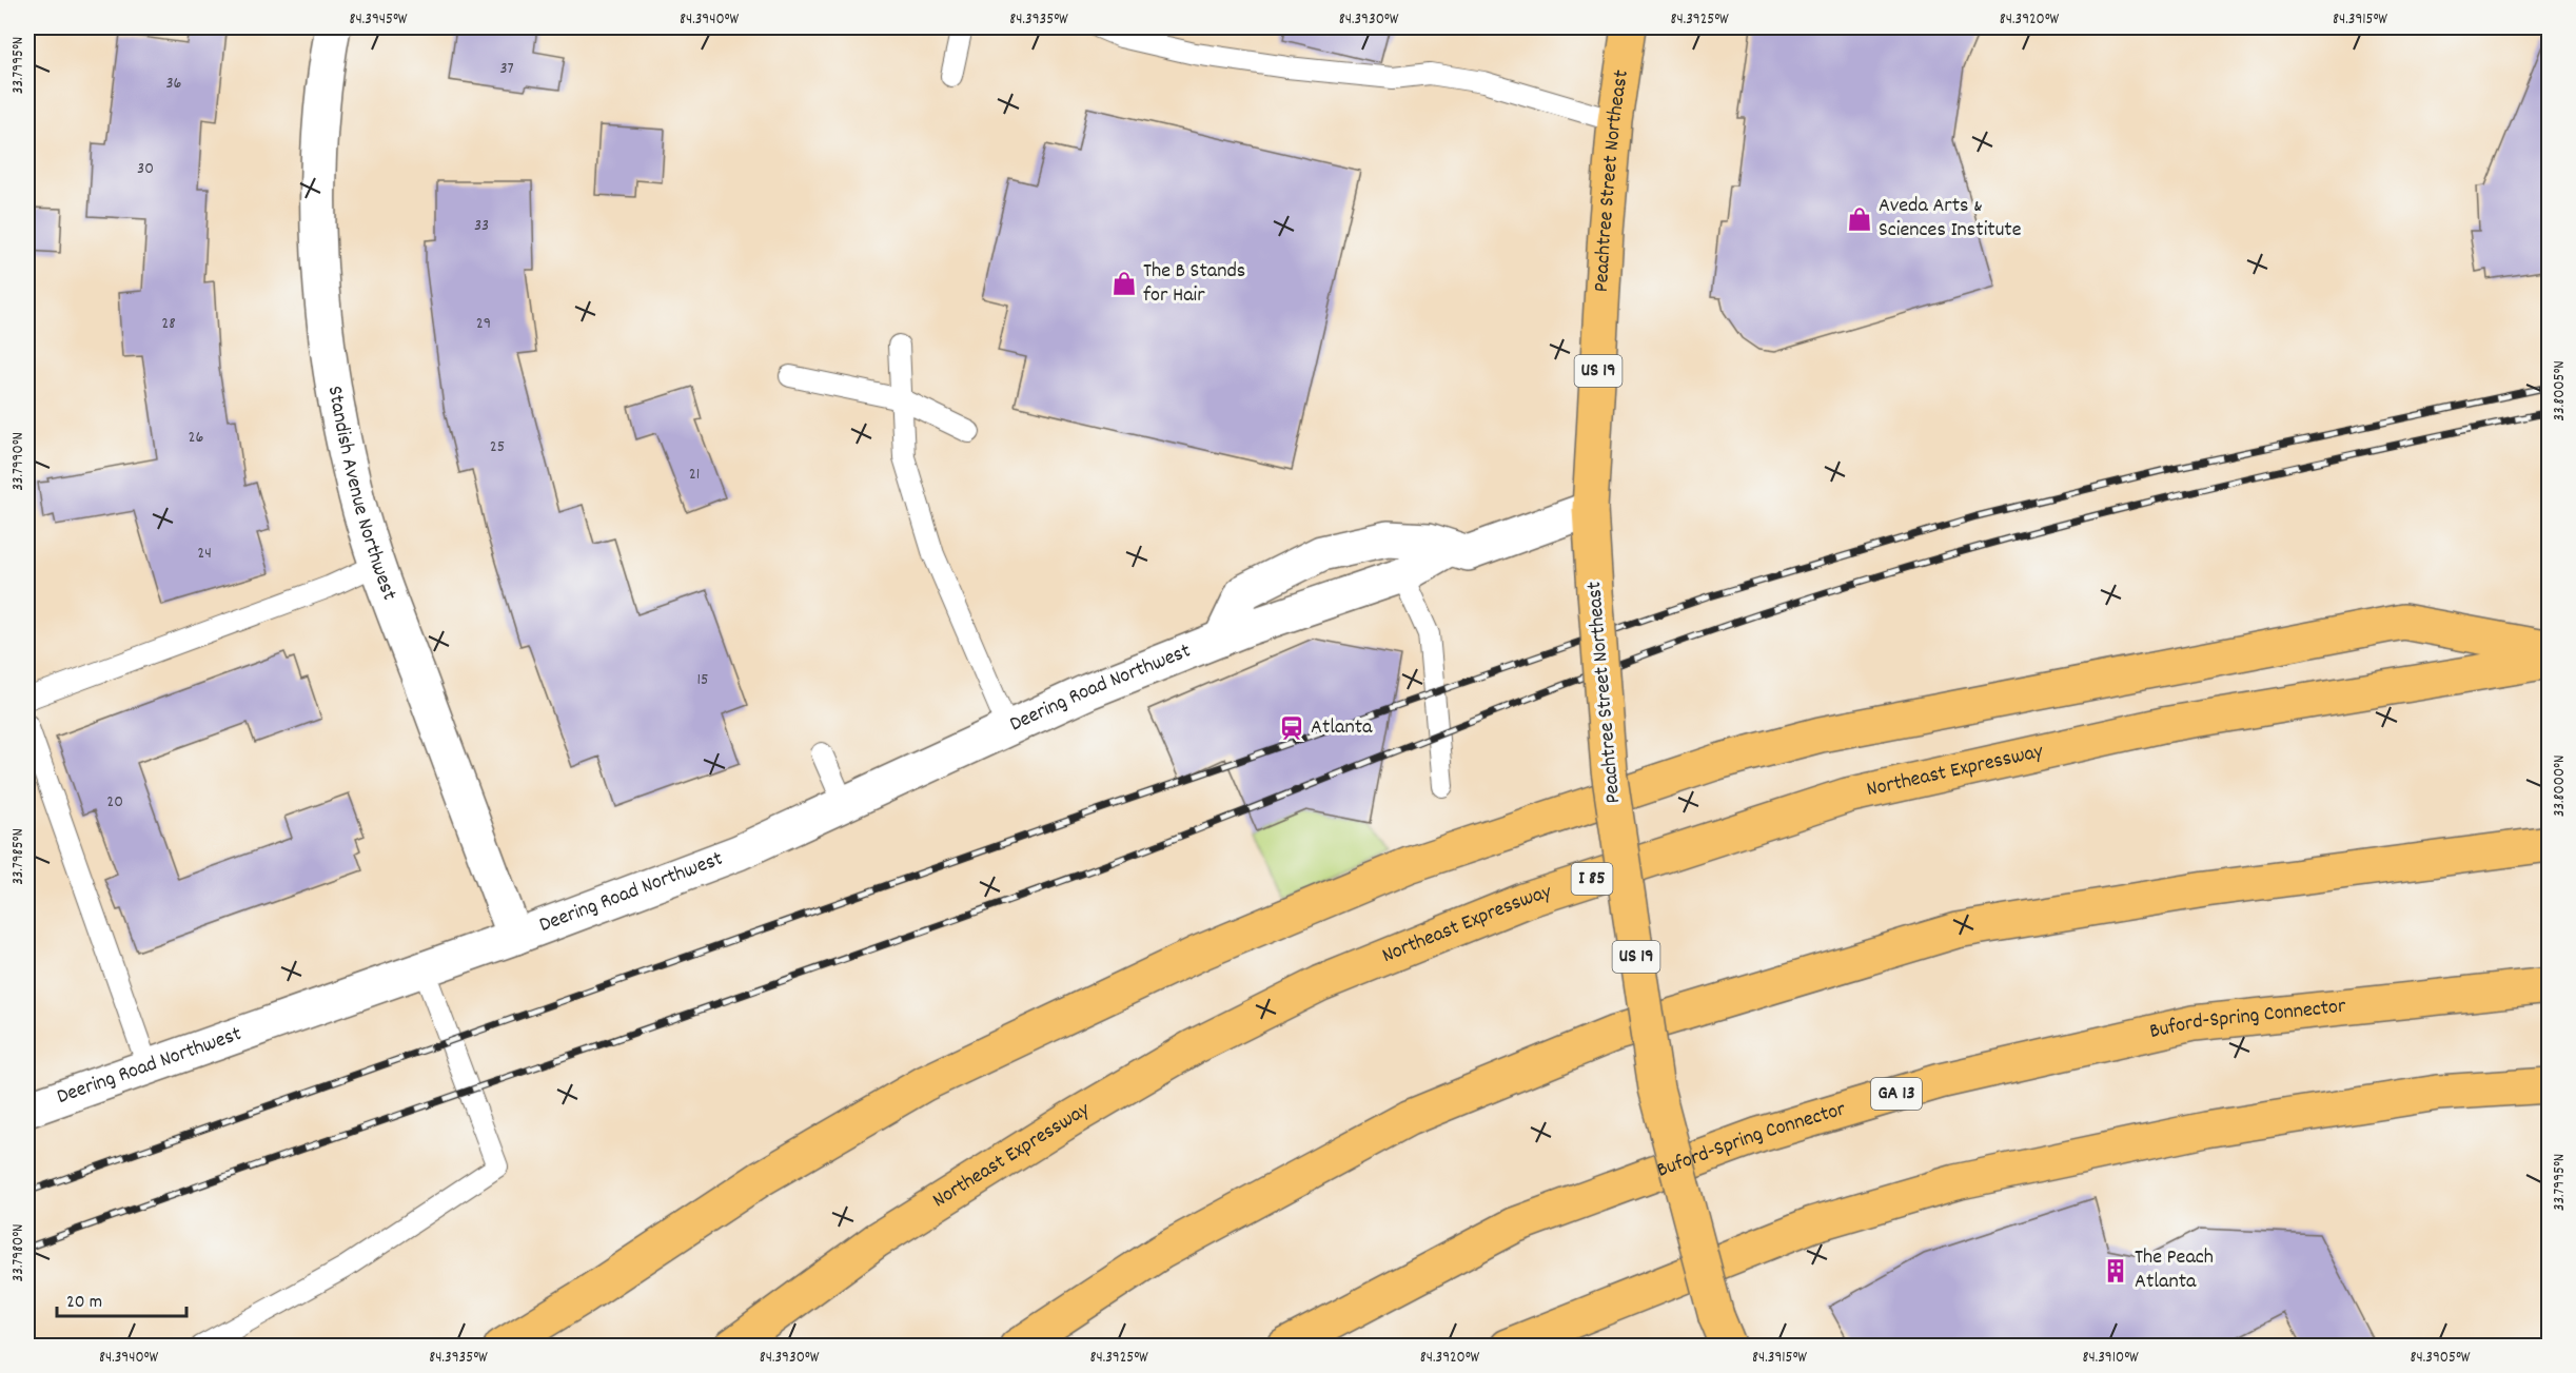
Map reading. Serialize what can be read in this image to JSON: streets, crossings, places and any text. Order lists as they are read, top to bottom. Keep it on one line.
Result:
{"streets":{"main road":["Peachtree Street Northeast","US 19","Northeast Expressway","I 85","Buford-Spring Connector","GA 13"],"street":["Standish Avenue Northwest","Deering Road Northwest"]},"crossings":[["Standish Avenue Northwest","Deering Road Northwest"]],"places":{"shop":["Aveda Arts & Sciences Institute","The B Stands for Hair"],"station":["Atlanta"],"building":["The Peach Atlanta"]},"house_numbers":["37","36","30","33","28","29","26","25","21","24","15","20"],"scale_bar":"20 m","coordinates":["84.3945°W","84.3940°W","84.3935°W","84.3930°W","84.3925°W","84.3920°W","84.3915°W","33.7995°N","33.8005°N","33.7990°N","33.8000°N","33.7985°N","33.7980°N","84.3910°W","84.3905°W"]}
